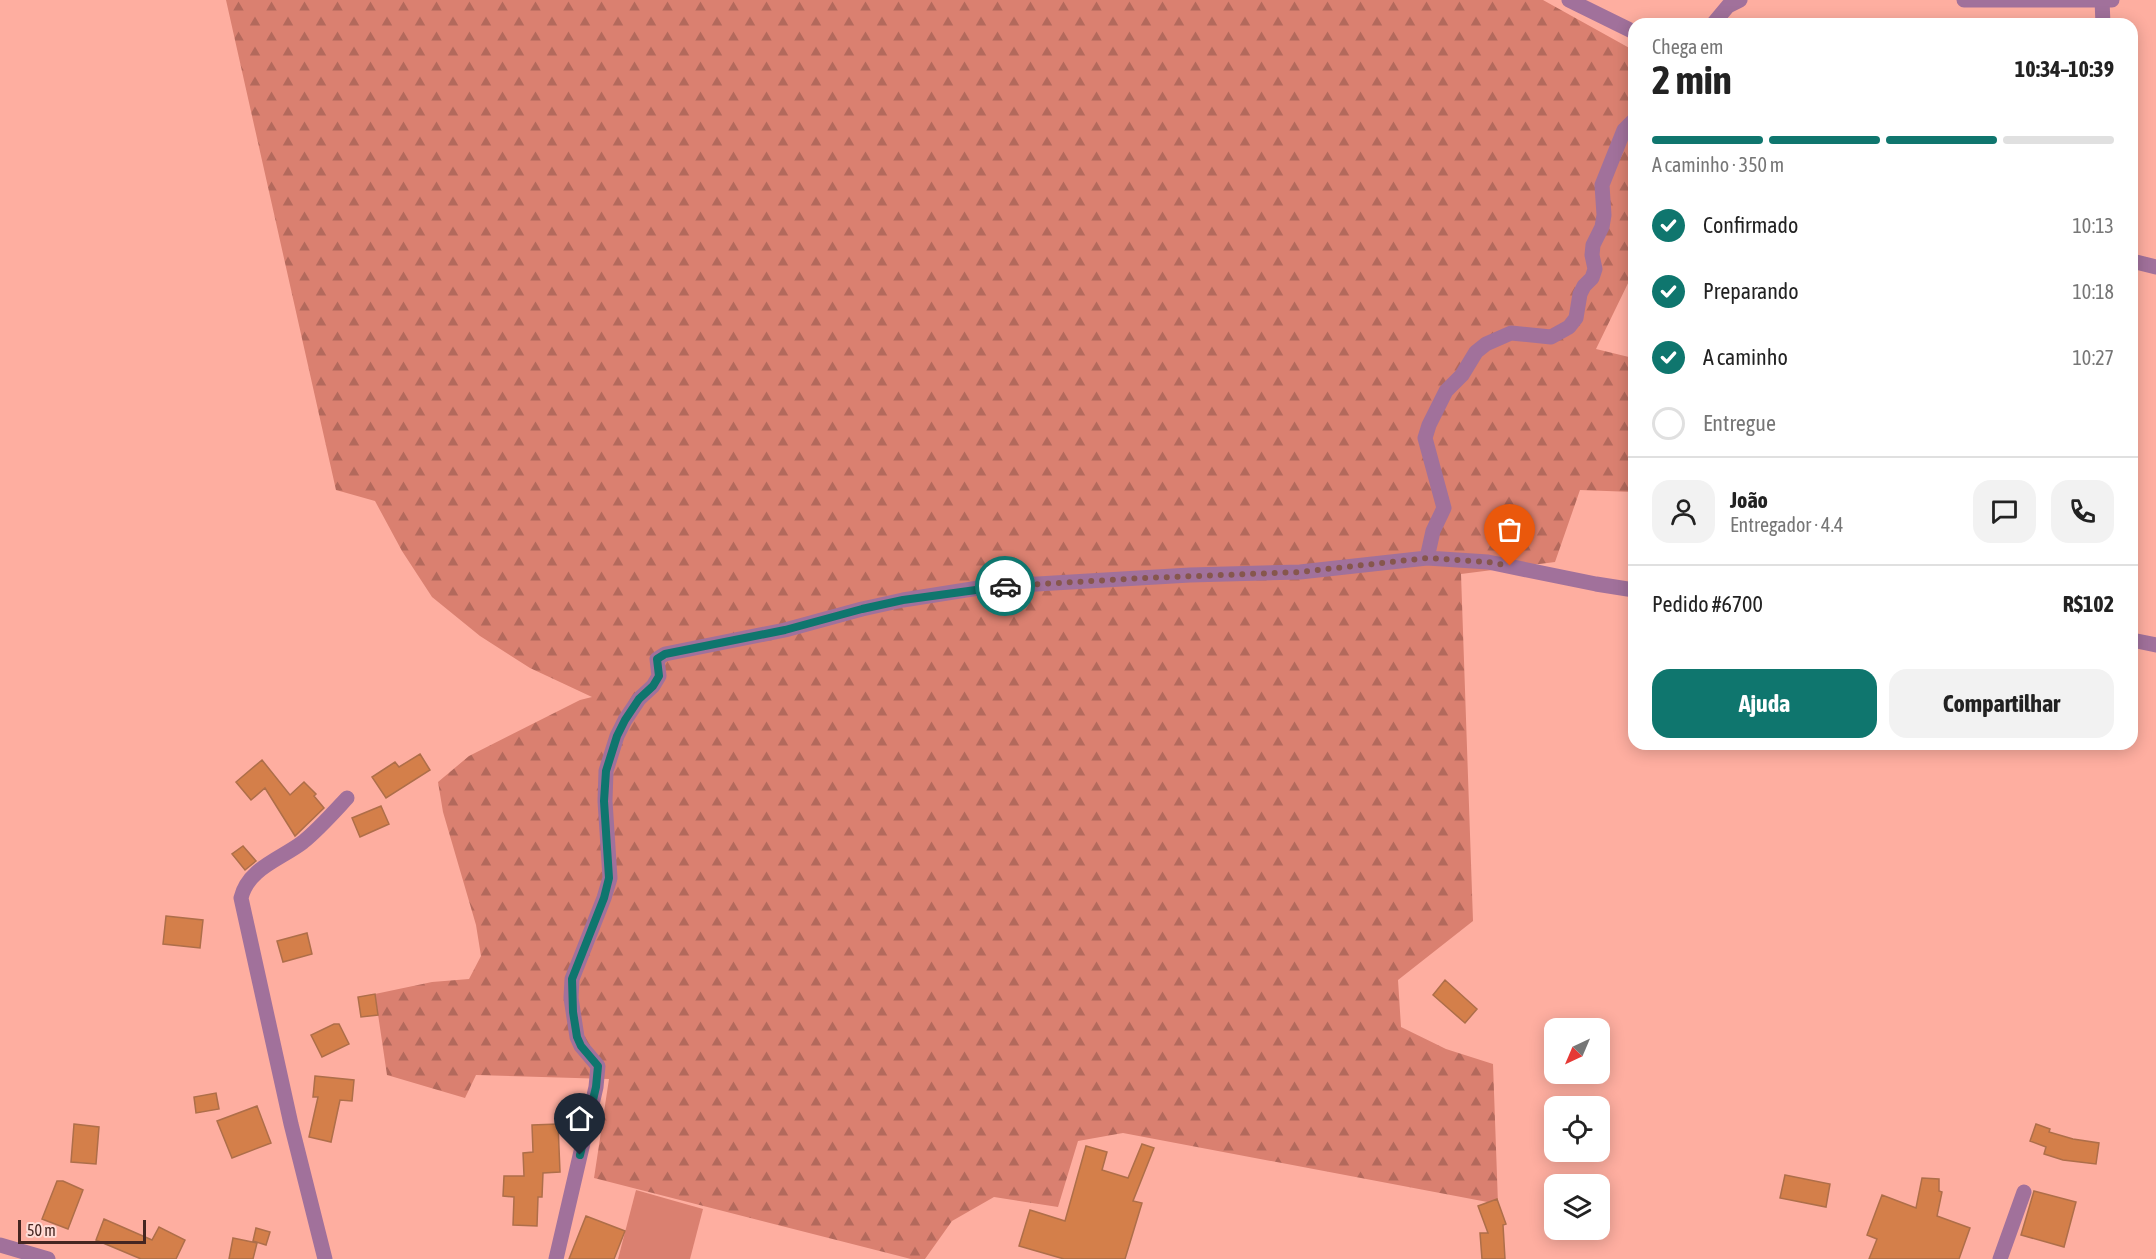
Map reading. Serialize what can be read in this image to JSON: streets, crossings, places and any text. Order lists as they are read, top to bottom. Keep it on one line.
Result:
{"scale_bar":"50 m","north":"bottom left","page":{"heading":["2 min","Chega em","10:34–10:39"],"panel":["João","Entregador · 4.4","Pedido #6700","R$102"],"bar":"A caminho · 350 m","list":[["Confirmado","10:13"],["Preparando","10:18"],["A caminho","10:27"],"Entregue"],"buttons":["Ajuda","Compartilhar"],"scale":"50 m"}}
